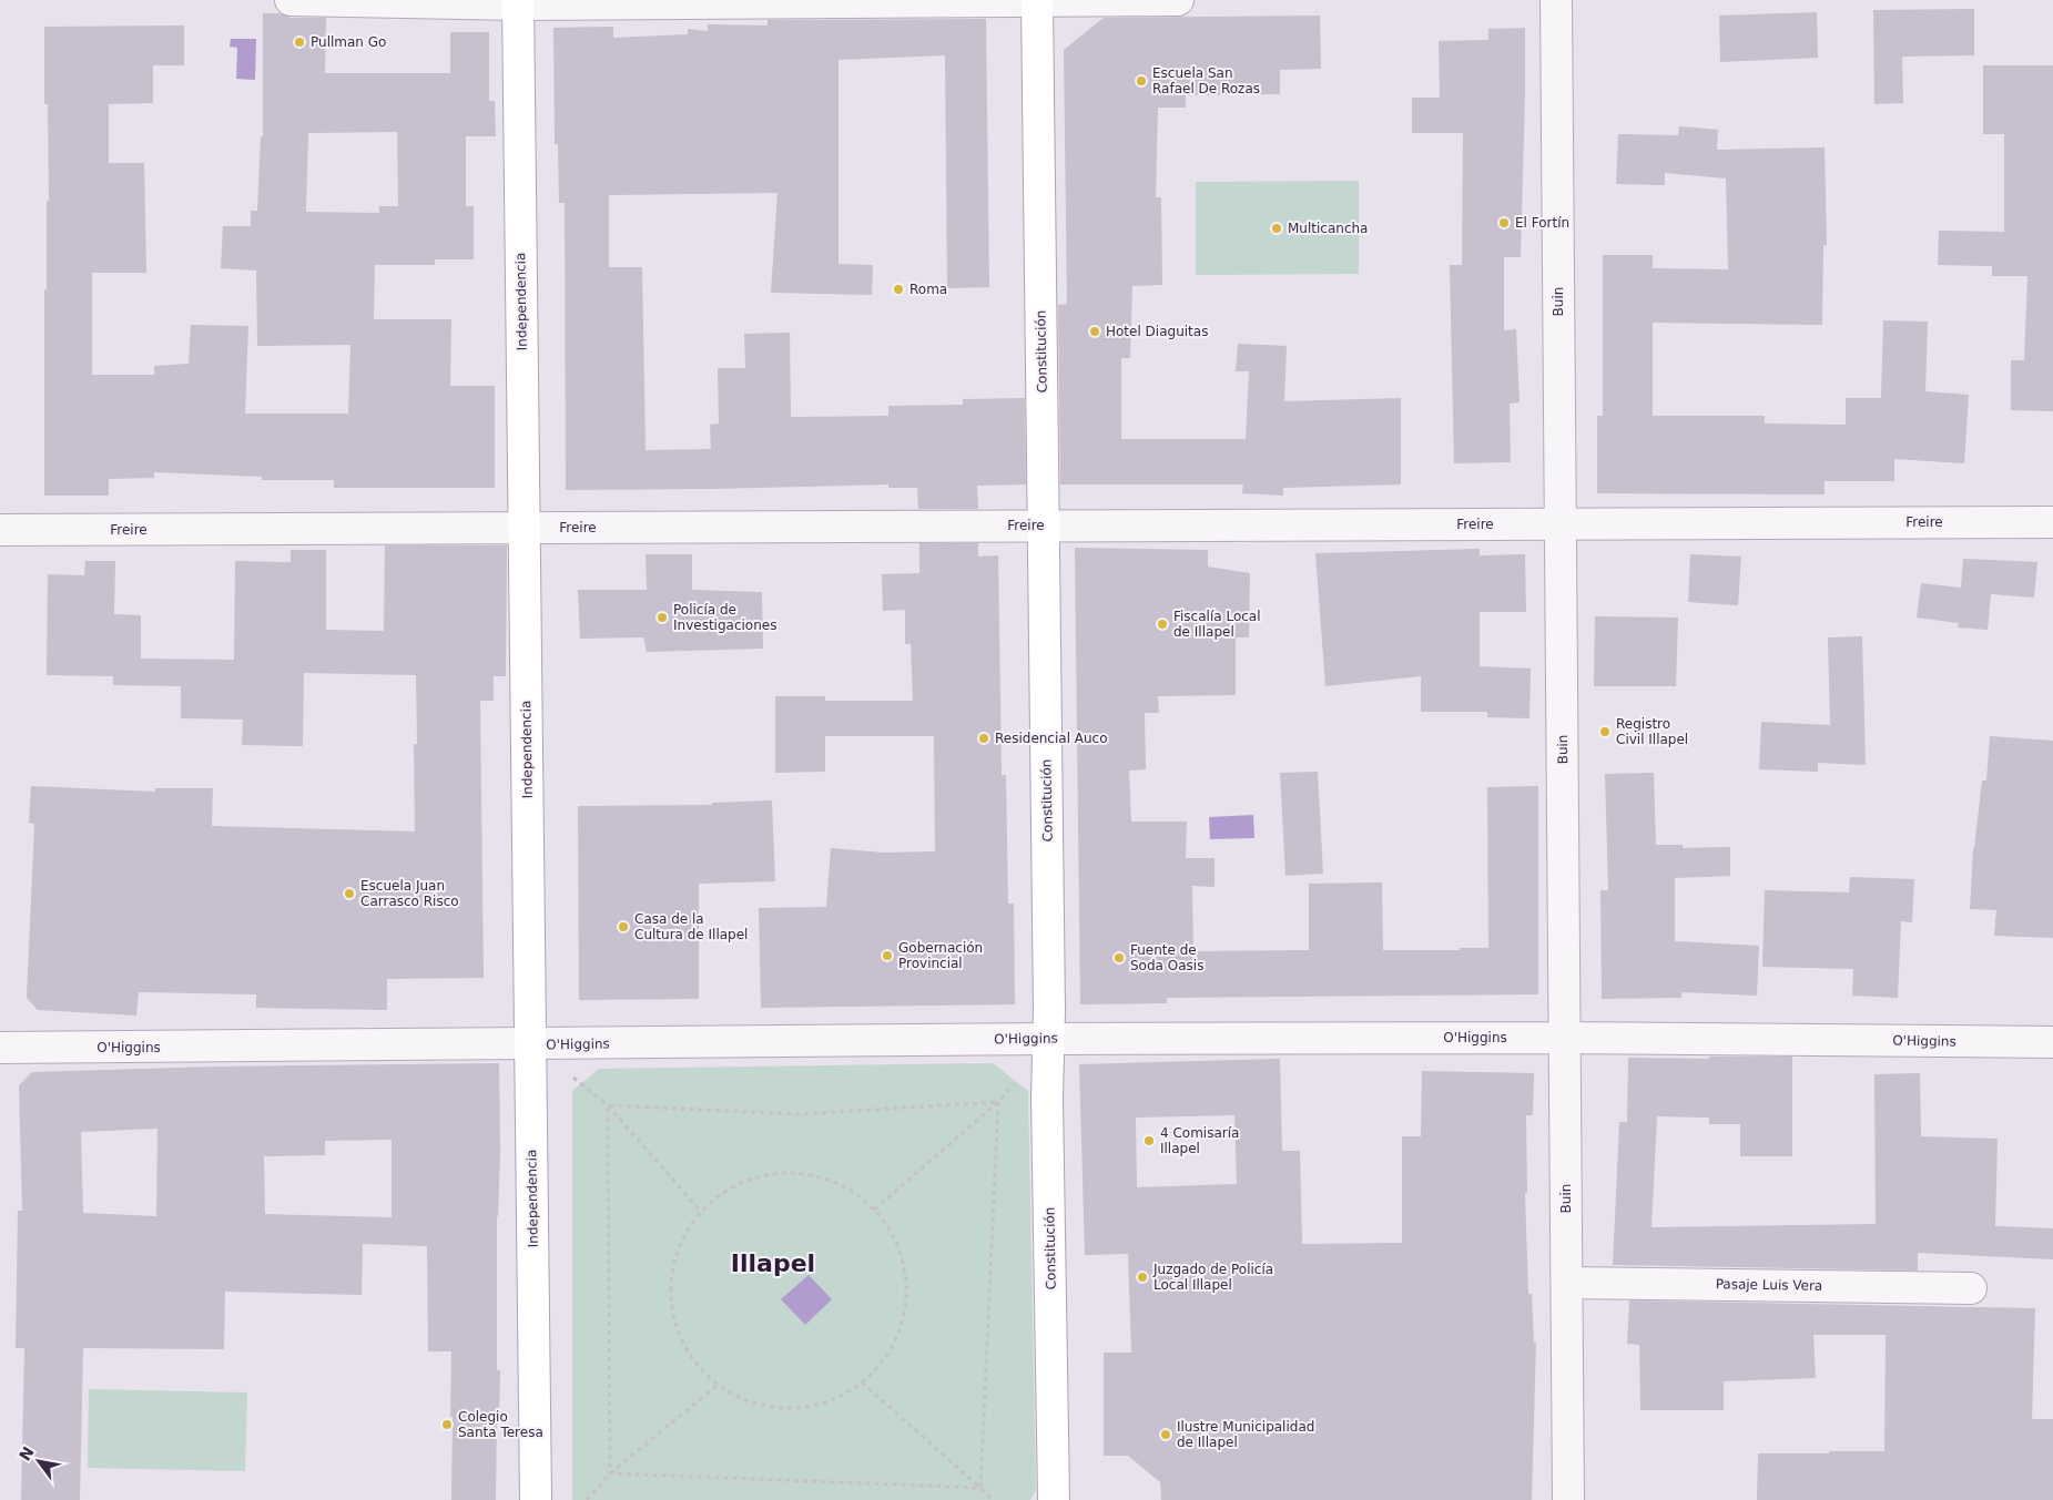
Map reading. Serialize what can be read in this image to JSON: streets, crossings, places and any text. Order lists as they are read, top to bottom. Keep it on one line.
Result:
{"streets":{"main road":["Independencia","Constitución"],"street":["Buin","Freire","O'Higgins","Pasaje Luis Vera"]},"crossings":[["Independencia","Freire"],["Independencia","O'Higgins"],["Buin","Freire"],["Buin","O'Higgins"],["Buin","Pasaje Luis Vera"],["Constitución","Freire"],["Constitución","O'Higgins"]],"districts":["Illapel"],"places":["Pullman Go","Escuela San Rafael De Rozas","El Fortín","Multicancha","Roma","Hotel Diaguitas","Policía de Investigaciones","Fiscalía Local de Illapel","Registro Civil Illapel","Residencial Auco","Escuela Juan Carrasco Risco","Casa de la Cultura de Illapel","Gobernación Provincial","Fuente de Soda Oasis","4 Comisaría Illapel","Juzgado de Policía Local Illapel","Colegio Santa Teresa","Ilustre Municipalidad de Illapel"],"north":"top left"}
